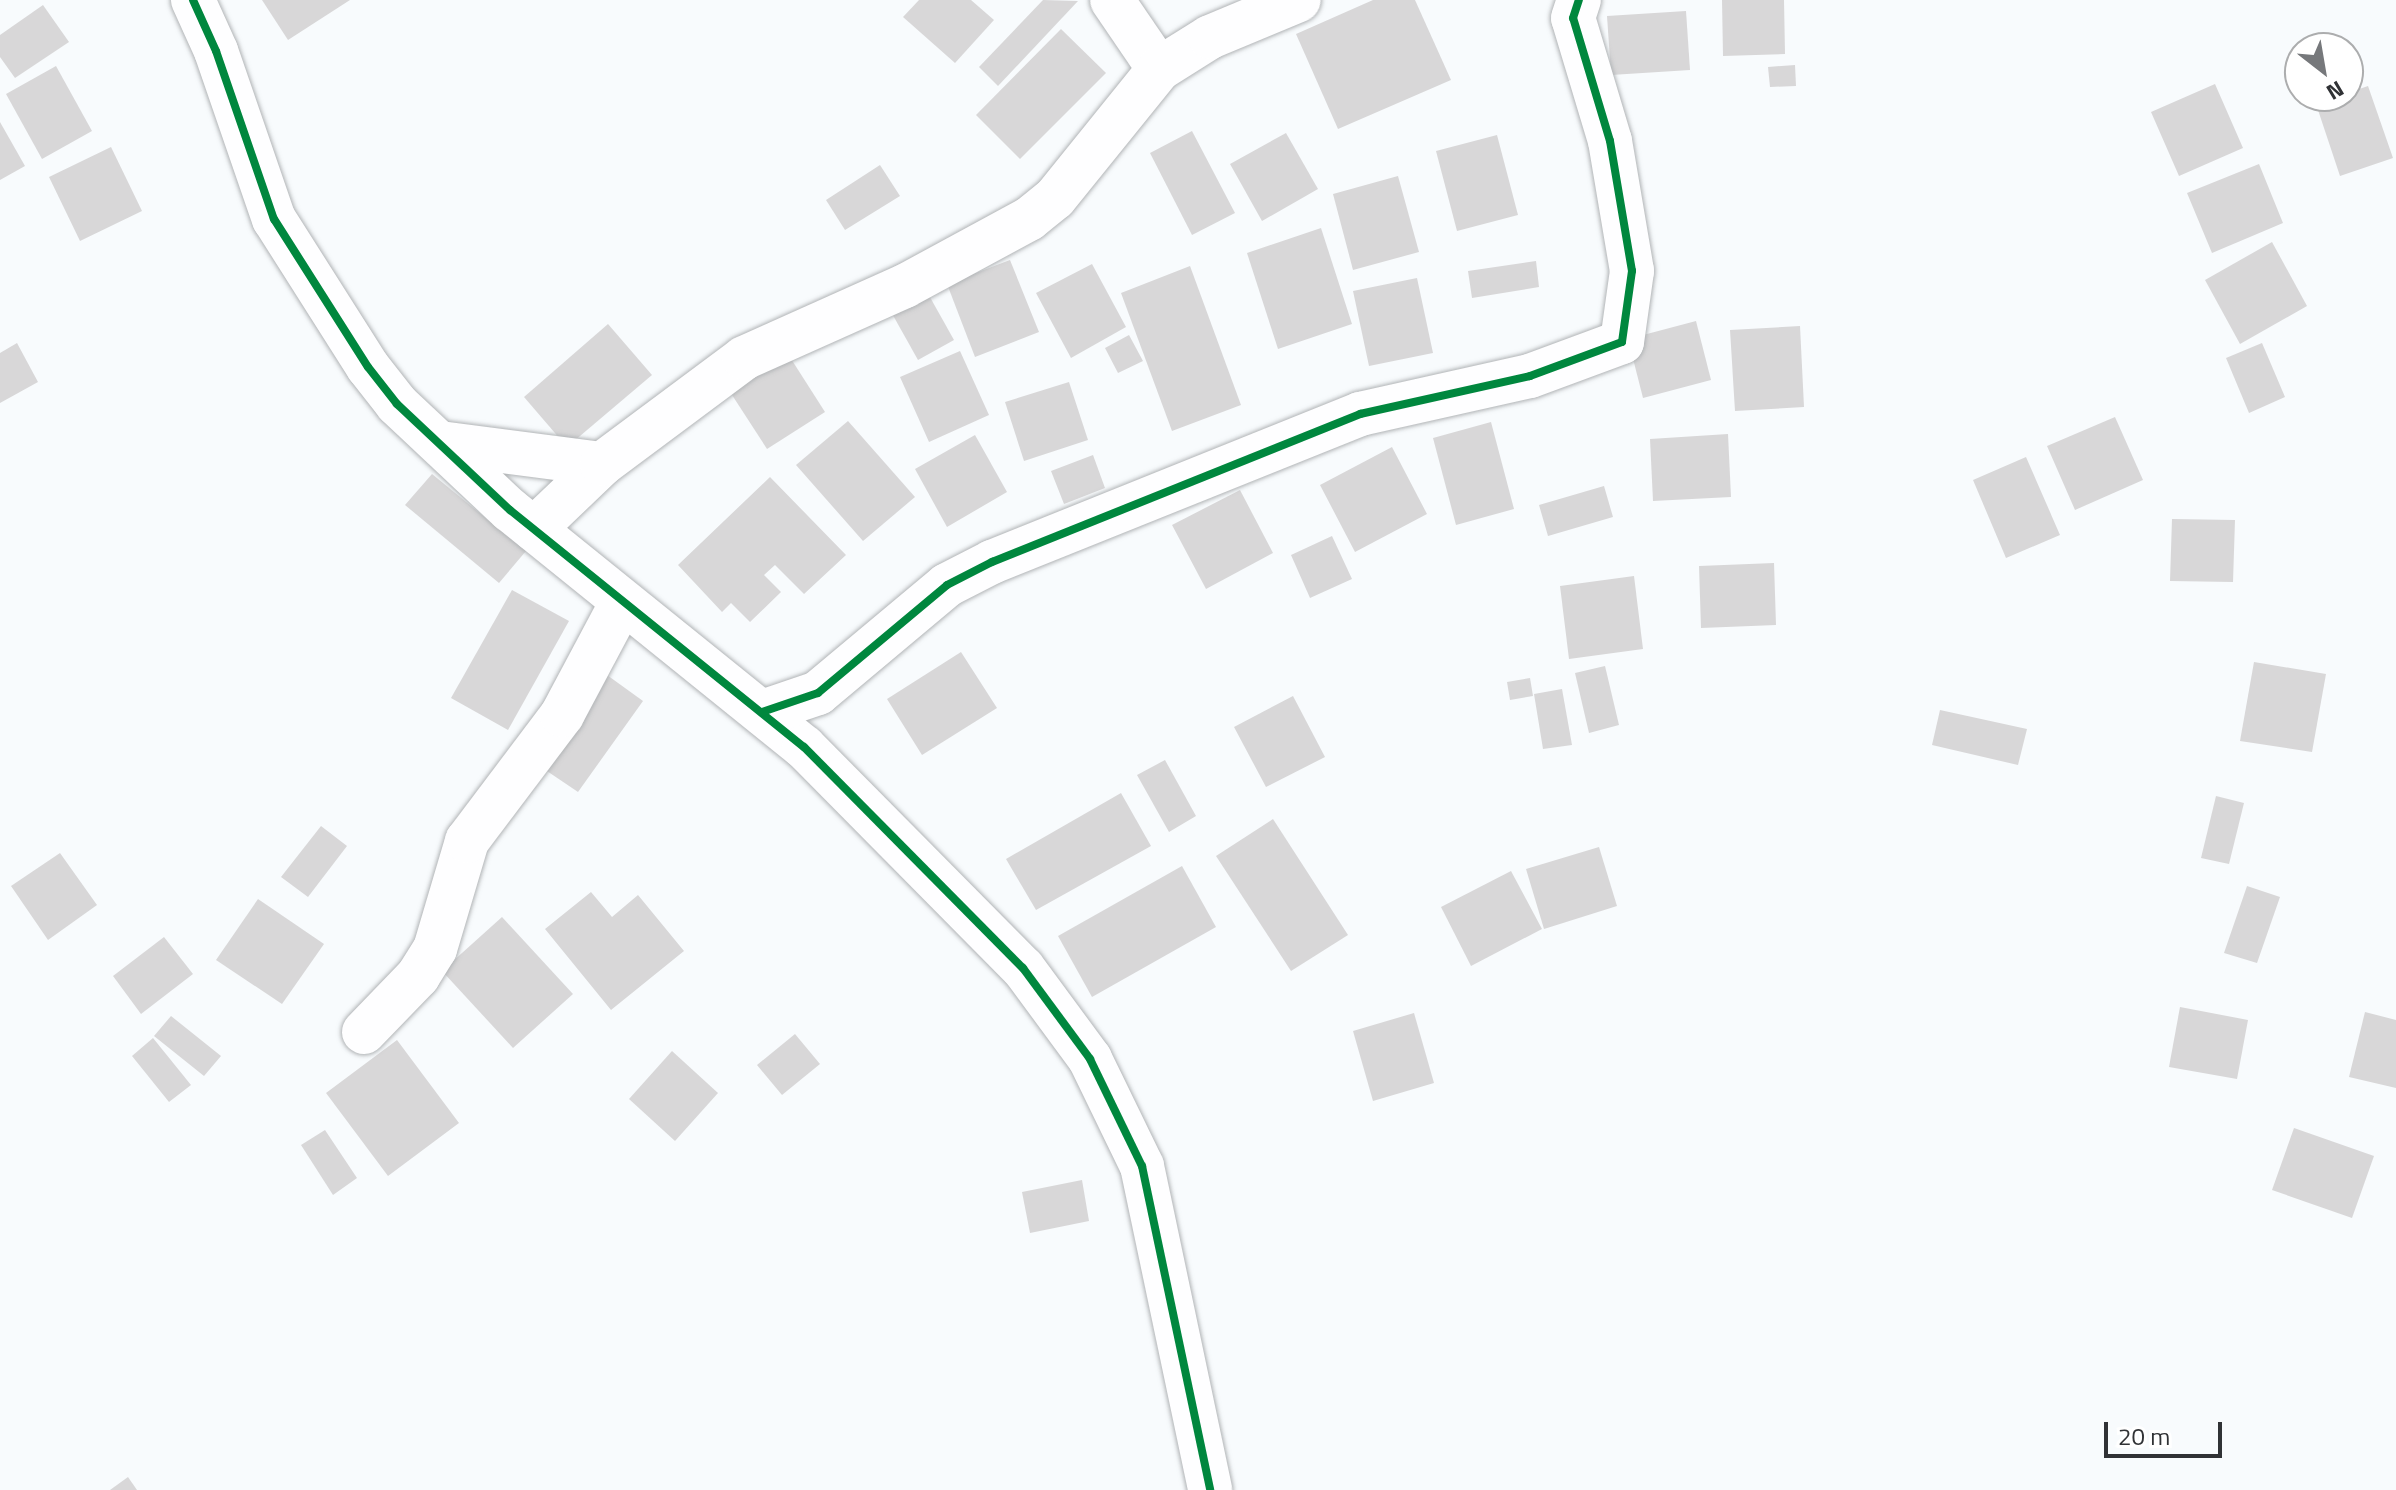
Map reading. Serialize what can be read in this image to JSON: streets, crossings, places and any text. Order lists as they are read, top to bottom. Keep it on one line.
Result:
{"scale_bar":"20 m","north":"bottom right"}
